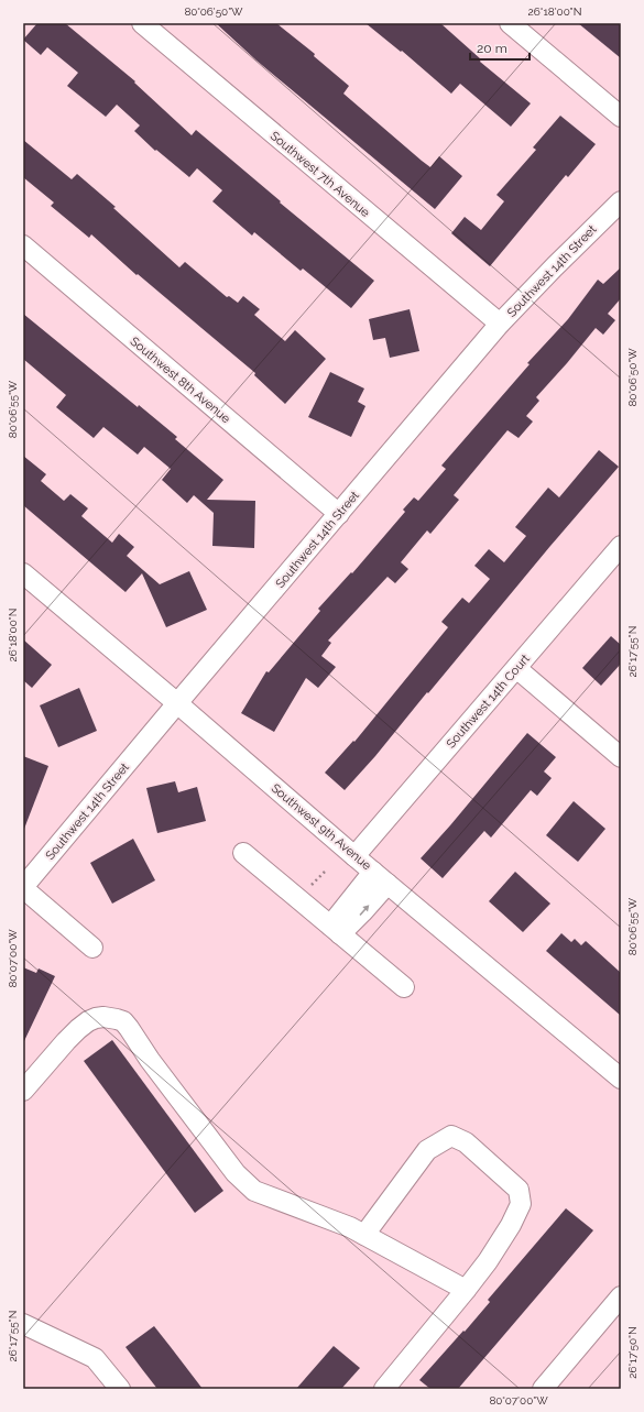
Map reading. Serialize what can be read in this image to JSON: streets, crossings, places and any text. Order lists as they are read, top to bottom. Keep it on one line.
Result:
{"streets":{"street":["Southwest 7th Avenue","Southwest 14th Street","Southwest 8th Avenue","Southwest 14th Court","Southwest 9th Avenue"]},"crossings":[["Southwest 7th Avenue","Southwest 14th Street"],["Southwest 14th Street","Southwest 8th Avenue"],["Southwest 14th Street","Southwest 9th Avenue"],["Southwest 14th Court","Southwest 9th Avenue"]],"scale_bar":"20 m","coordinates":["80°06'50\"W","26°18'00\"N","80°06'55\"W","26°17'55\"N","80°07'00\"W","26°17'50\"N"]}
